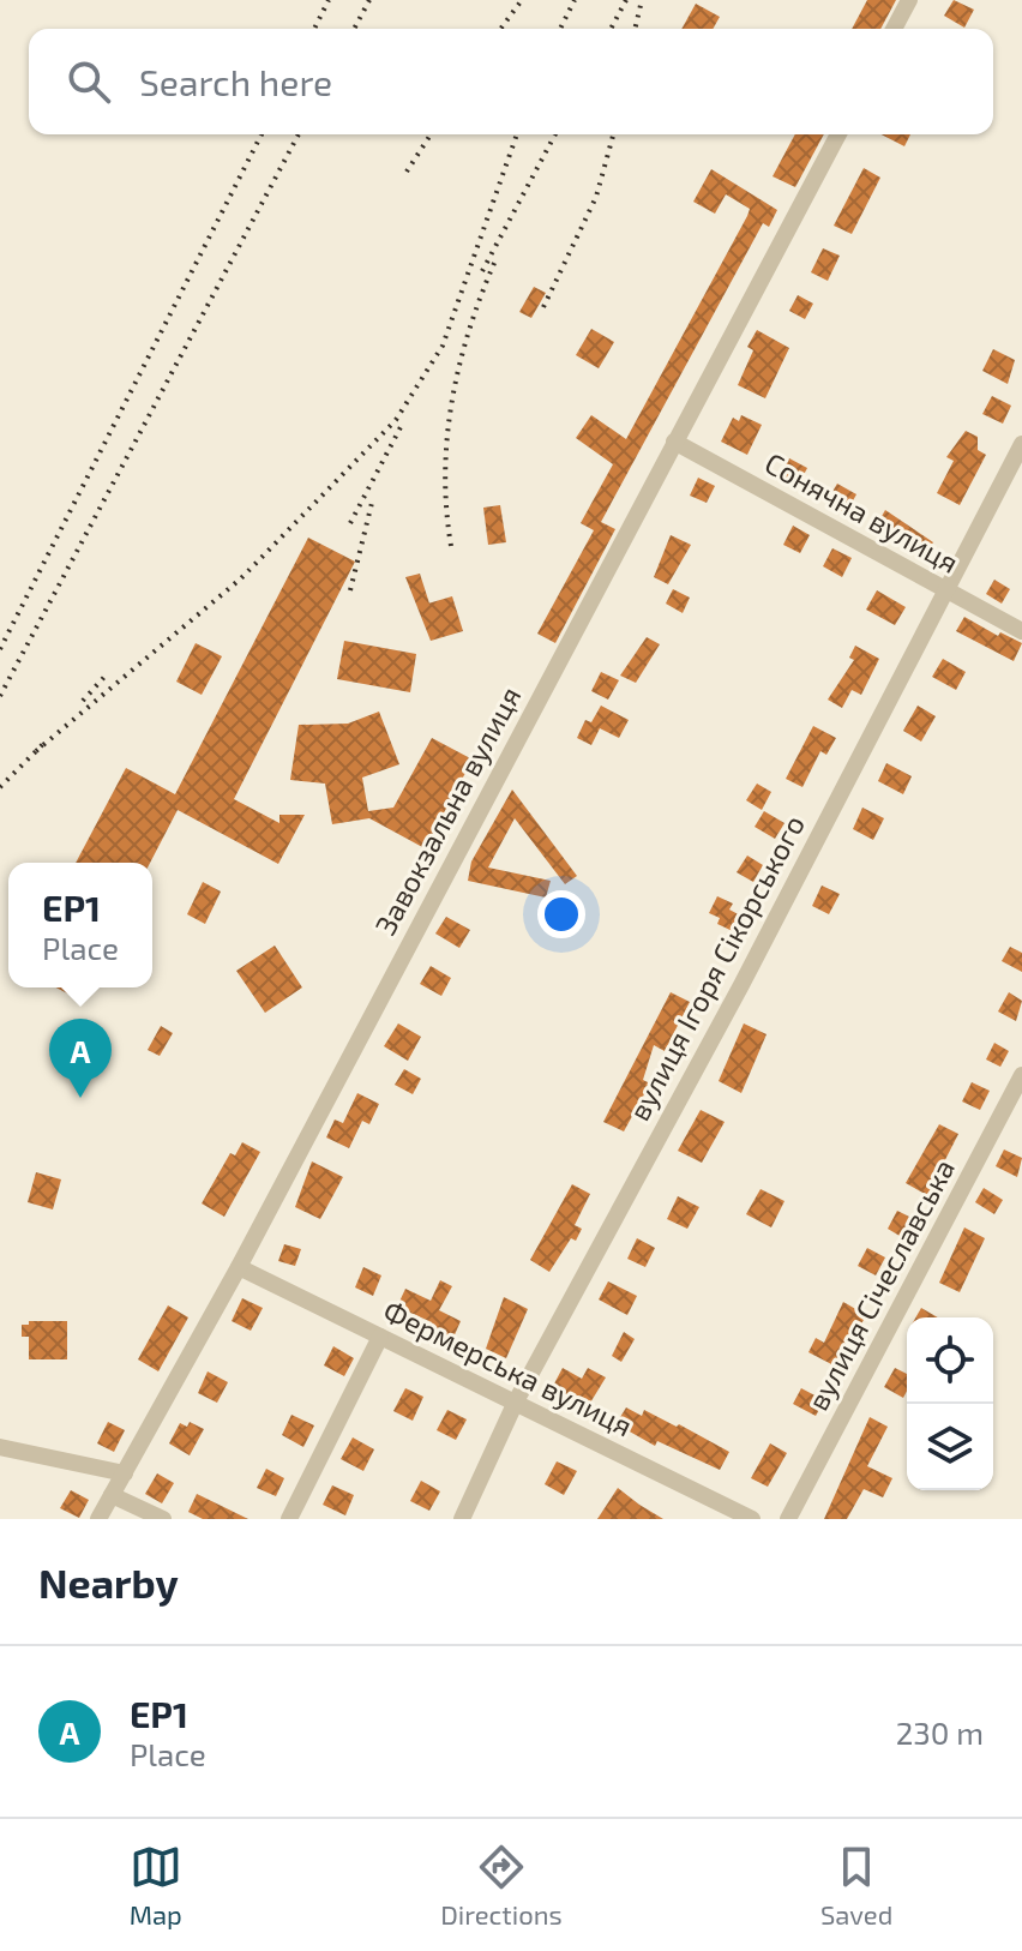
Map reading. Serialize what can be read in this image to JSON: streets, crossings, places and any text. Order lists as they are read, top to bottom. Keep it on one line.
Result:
{"streets":{"street":["Сонячна вулиця","Завокзальна вулиця","вулиця Ігоря Сікорського","вулиця Січеславська","Фермерська вулиця"]},"crossings":[["Сонячна вулиця","Завокзальна вулиця"],["Сонячна вулиця","вулиця Ігоря Сікорського"],["Завокзальна вулиця","Фермерська вулиця"],["вулиця Ігоря Сікорського","Фермерська вулиця"]],"page":{"search":"Search here","popup":["ЕР1","Place"],"pins":"A","heading":"Nearby","list":[{"mark":"A","name":"ЕР1","note":"Place","value":"230 m"}],"nav":["Map","Directions","Saved"]}}
